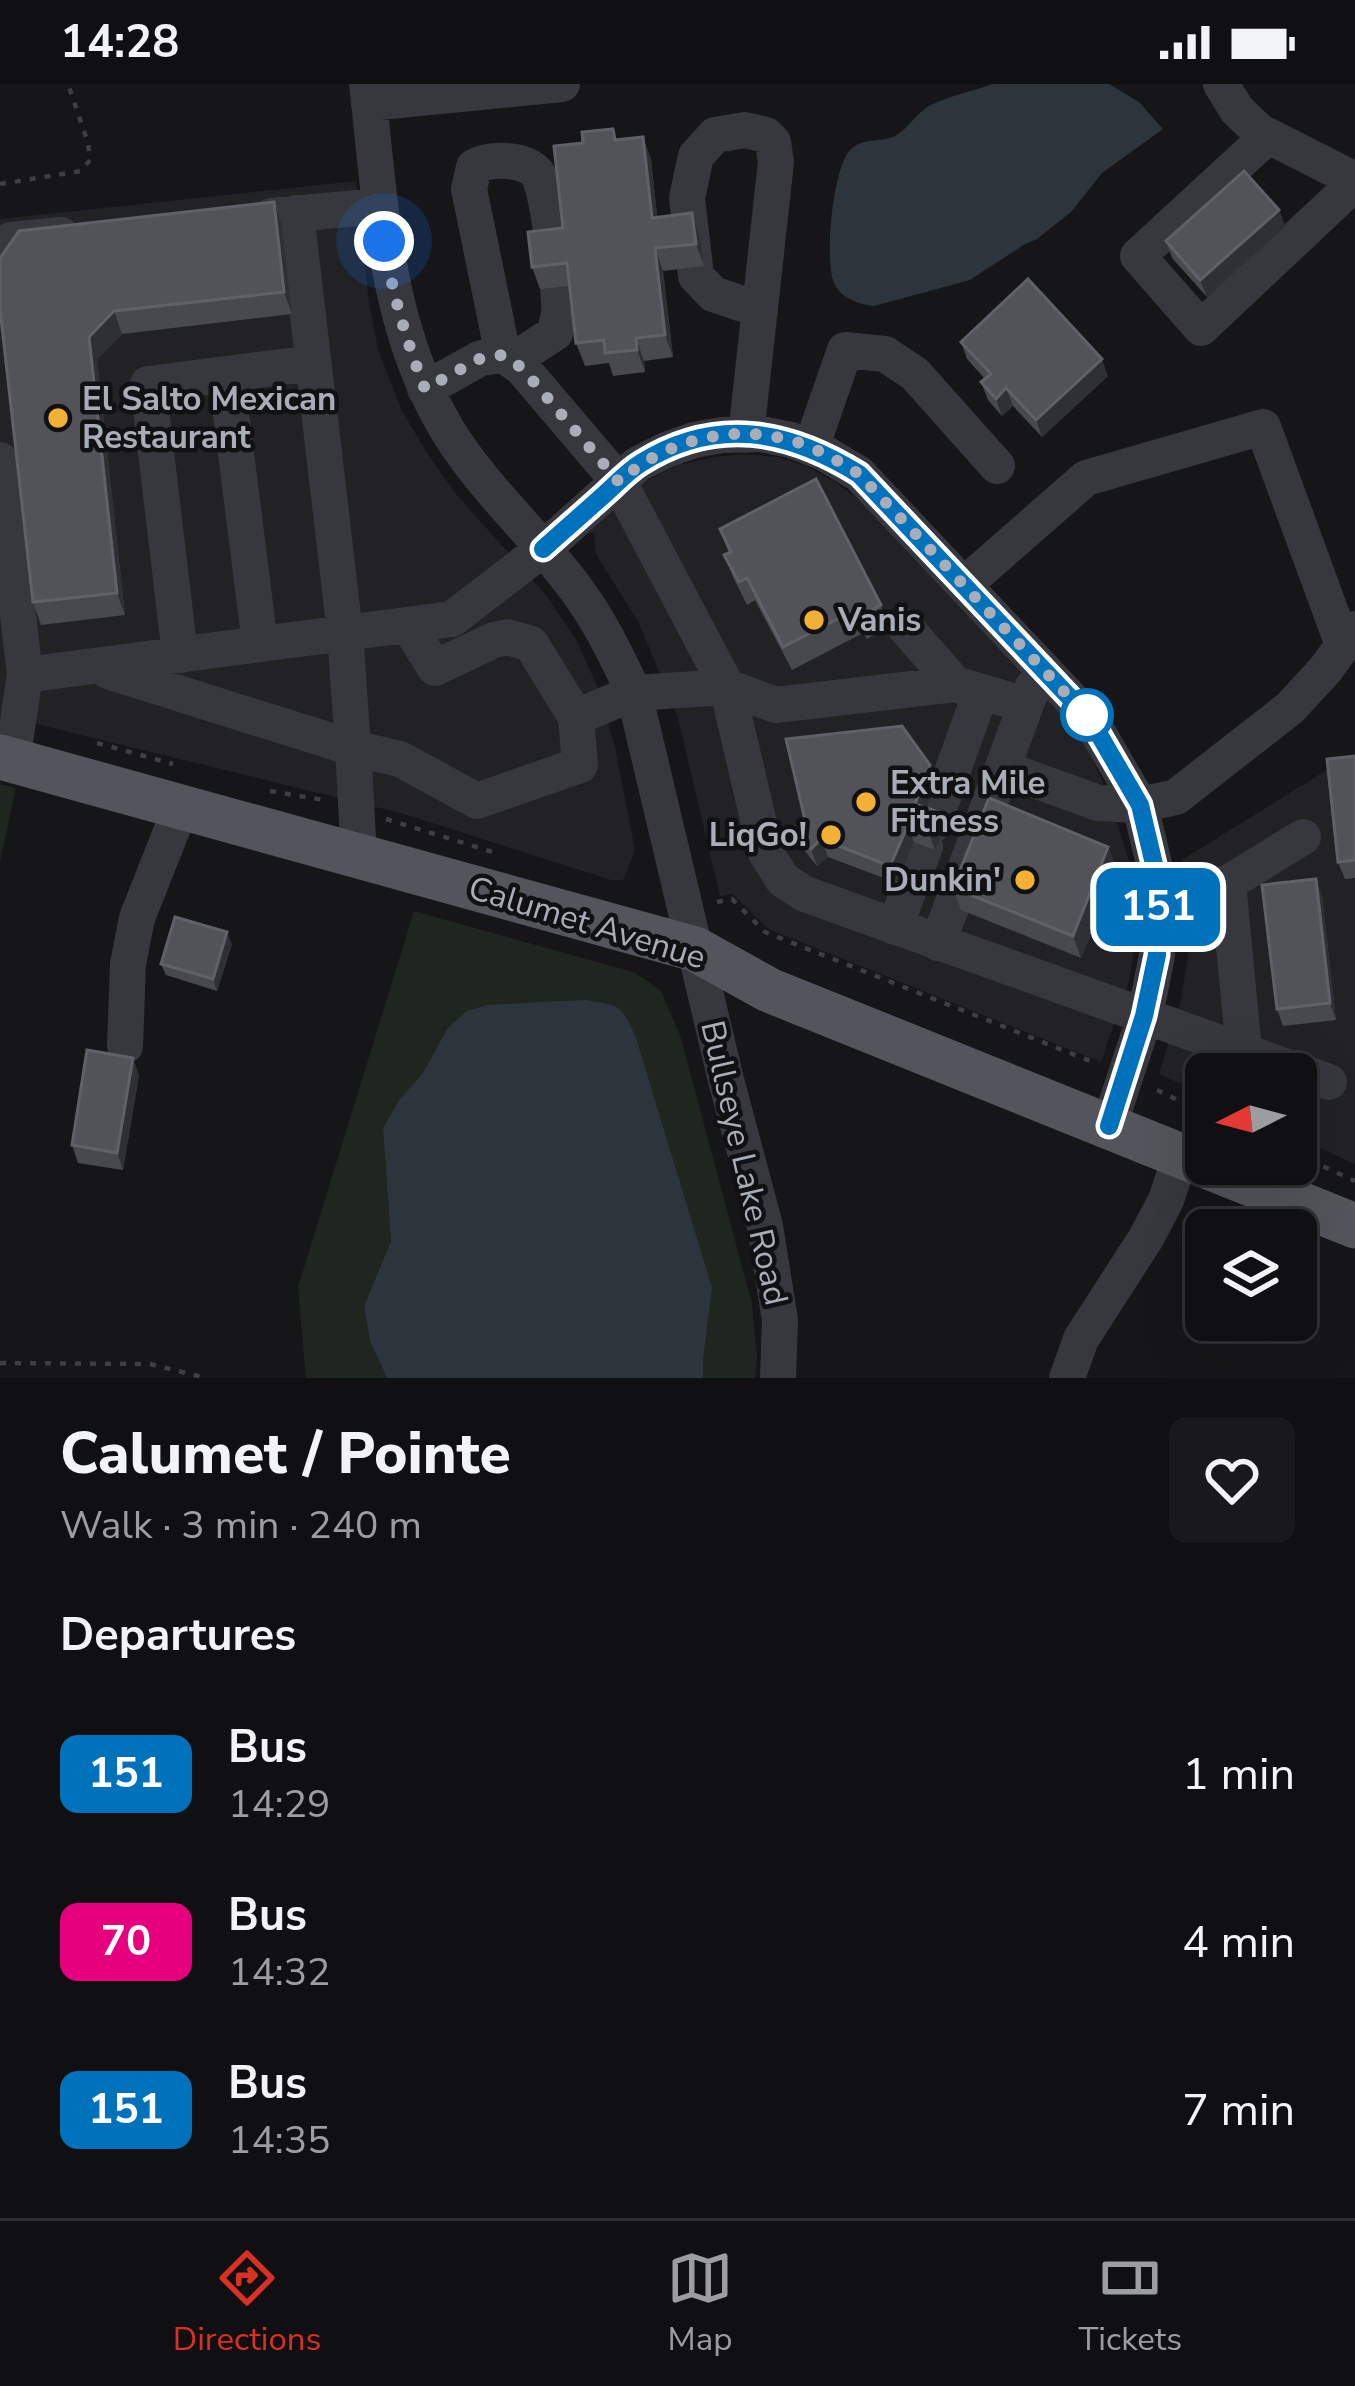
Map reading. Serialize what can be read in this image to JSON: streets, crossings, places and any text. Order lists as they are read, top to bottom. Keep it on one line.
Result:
{"streets":{"main road":["Calumet Avenue"],"street":["Bullseye Lake Road"]},"crossings":[["Calumet Avenue","Bullseye Lake Road"]],"places":["El Salto Mexican Restaurant","Vanis","Extra Mile Fitness","LiqGo!","Dunkin'"],"lines":["bus line 151"],"north":"left","page":{"status":"14:28","on_map":"151","heading":[["Calumet / Pointe","Walk · 3 min · 240 m"],"Departures"],"list":[{"mark":"151","name":"Bus","note":"14:29","value":"1 min"},{"mark":"70","name":"Bus","note":"14:32","value":"4 min"},{"mark":"151","name":"Bus","note":"14:35","value":"7 min"}],"tabs":["Directions","Map","Tickets"]}}
